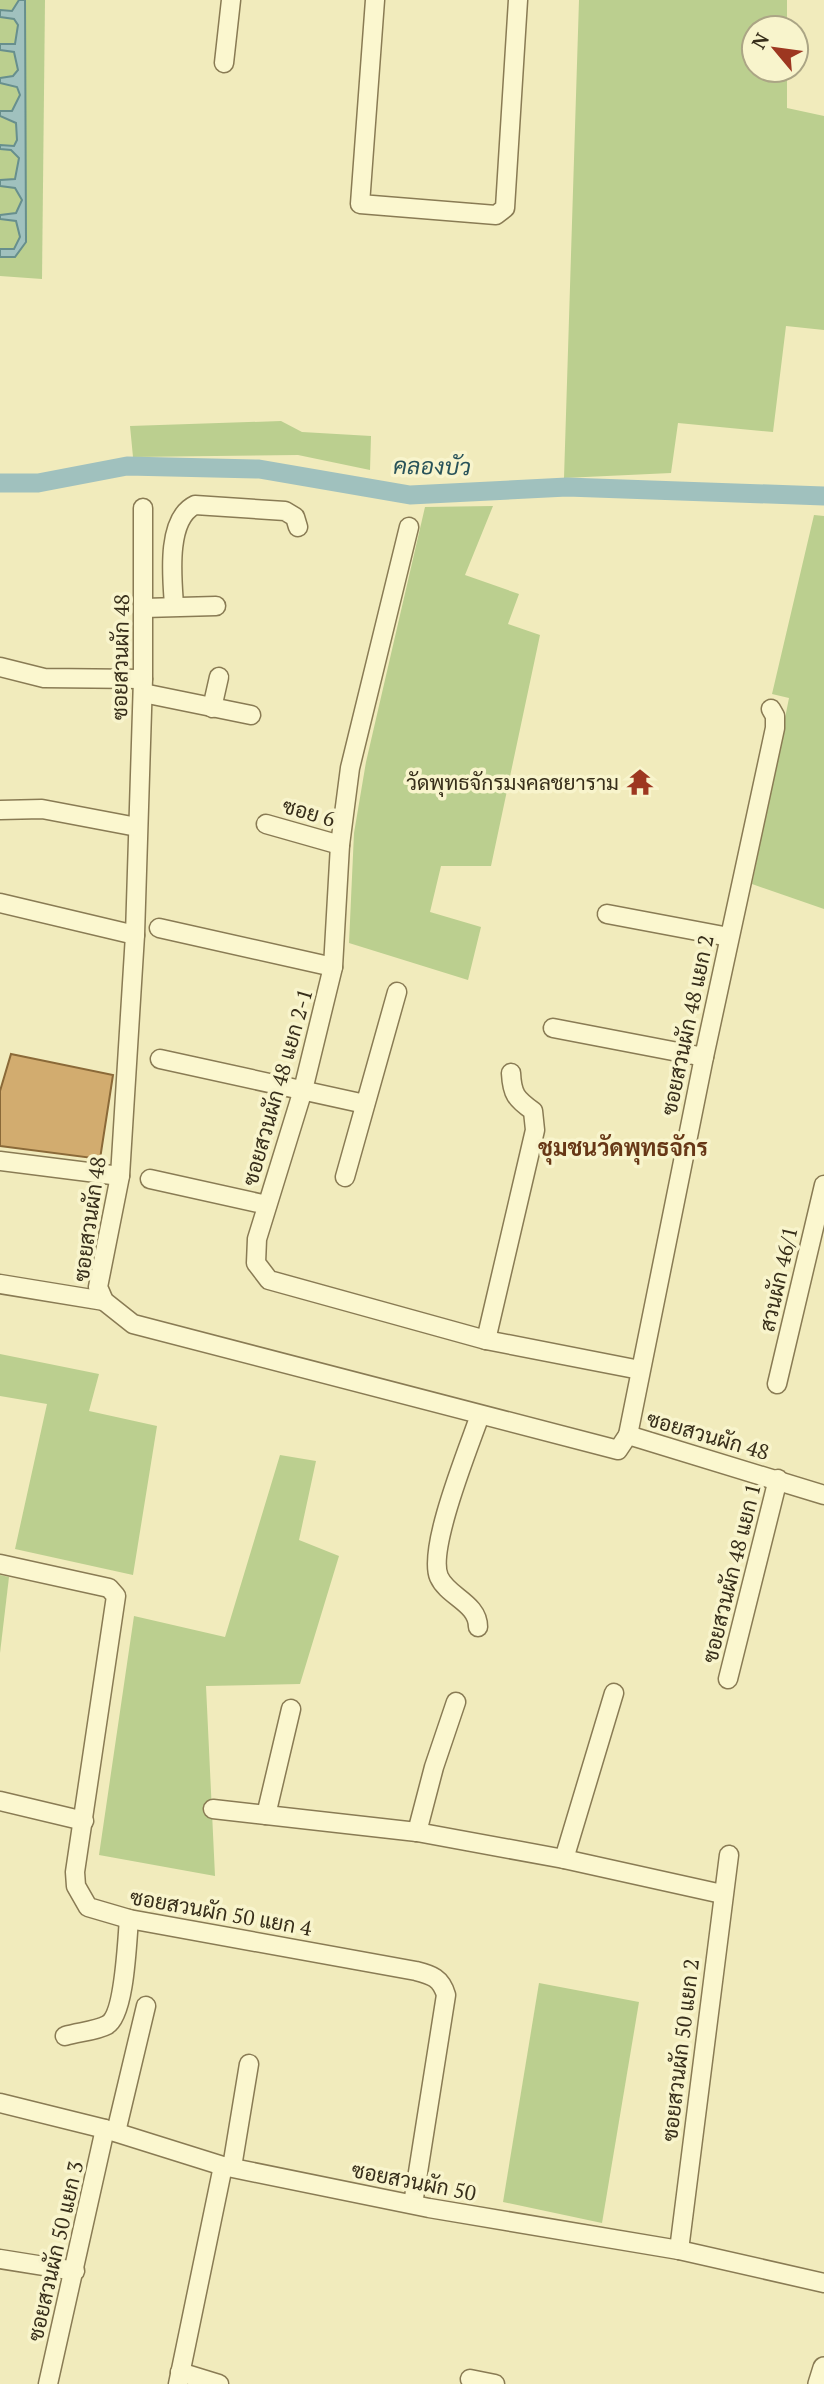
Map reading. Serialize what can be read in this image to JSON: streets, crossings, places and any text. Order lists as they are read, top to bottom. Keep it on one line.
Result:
{"streets":{"street":["ซอยสวนผัก 48","ซอย 6","ซอยสวนผัก 48 แยก 2","ซอยสวนผัก 48 แยก 2-1","สวนผัก 46/1","ซอยสวนผัก 48 แยก 1","ซอยสวนผัก 50 แยก 4","ซอยสวนผัก 50 แยก 2","ซอยสวนผัก 50","ซอยสวนผัก 50 แยก 3"]},"crossings":[["ซอยสวนผัก 48","ซอยสวนผัก 48 แยก 2"],["ซอยสวนผัก 48","ซอยสวนผัก 48 แยก 1"],["ซอย 6","ซอยสวนผัก 48 แยก 2-1"],["ซอยสวนผัก 48 แยก 2","ซอยสวนผัก 48 แยก 2-1"],["ซอยสวนผัก 50 แยก 4","ซอยสวนผัก 50"],["ซอยสวนผัก 50 แยก 2","ซอยสวนผัก 50"],["ซอยสวนผัก 50","ซอยสวนผัก 50 แยก 3"]],"districts":["ชุมชนวัดพุทธจักร"],"water":["คลองบัว"],"places":{"temple":["วัดพุทธจักรมงคลชยาราม"]},"north":"top left"}
